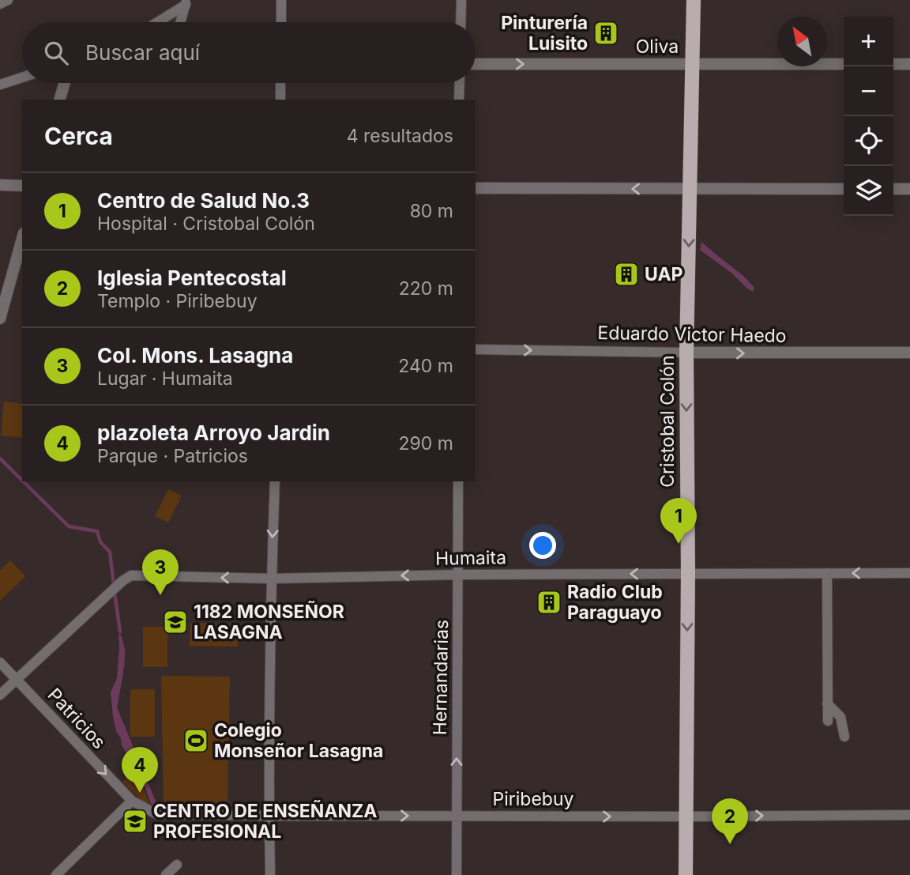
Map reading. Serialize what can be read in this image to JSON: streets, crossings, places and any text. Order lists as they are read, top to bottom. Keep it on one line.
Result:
{"streets":{"main road":["Cristobal Colón"],"street":["Oliva","Eduardo Victor Haedo","Humaita","Hernandarias","Patricios","Piribebuy"]},"crossings":[["Oliva","Cristobal Colón"],["Eduardo Victor Haedo","Cristobal Colón"],["Cristobal Colón","Humaita"],["Cristobal Colón","Piribebuy"],["Humaita","Hernandarias"],["Humaita","Patricios"],["Hernandarias","Piribebuy"],["Patricios","Piribebuy"]],"one_way":["Oliva","Eduardo Victor Haedo","Cristobal Colón","Humaita","Hernandarias","Patricios","Piribebuy"],"places":{"building":["Pinturería Luisito","UAP","Radio Club Paraguayo"],"school or university":["1182 MONSEÑOR LASAGNA","CENTRO DE ENSEÑANZA PROFESIONAL"],"sports":["Colegio Monseñor Lasagna"]},"north":"top left","page":{"map_buttons":["+","−"],"search":"Buscar aquí","heading":["Cerca","4 resultados"],"list":[{"mark":"1","name":"Centro de Salud No.3","note":"Hospital · Cristobal Colón","value":"80 m"},{"mark":"2","name":"Iglesia Pentecostal","note":"Templo · Piribebuy","value":"220 m"},{"mark":"3","name":"Col. Mons. Lasagna","note":"Lugar · Humaita","value":"240 m"},{"mark":"4","name":"plazoleta Arroyo Jardin","note":"Parque · Patricios","value":"290 m"}],"pins":["1","3","4","2"]}}
